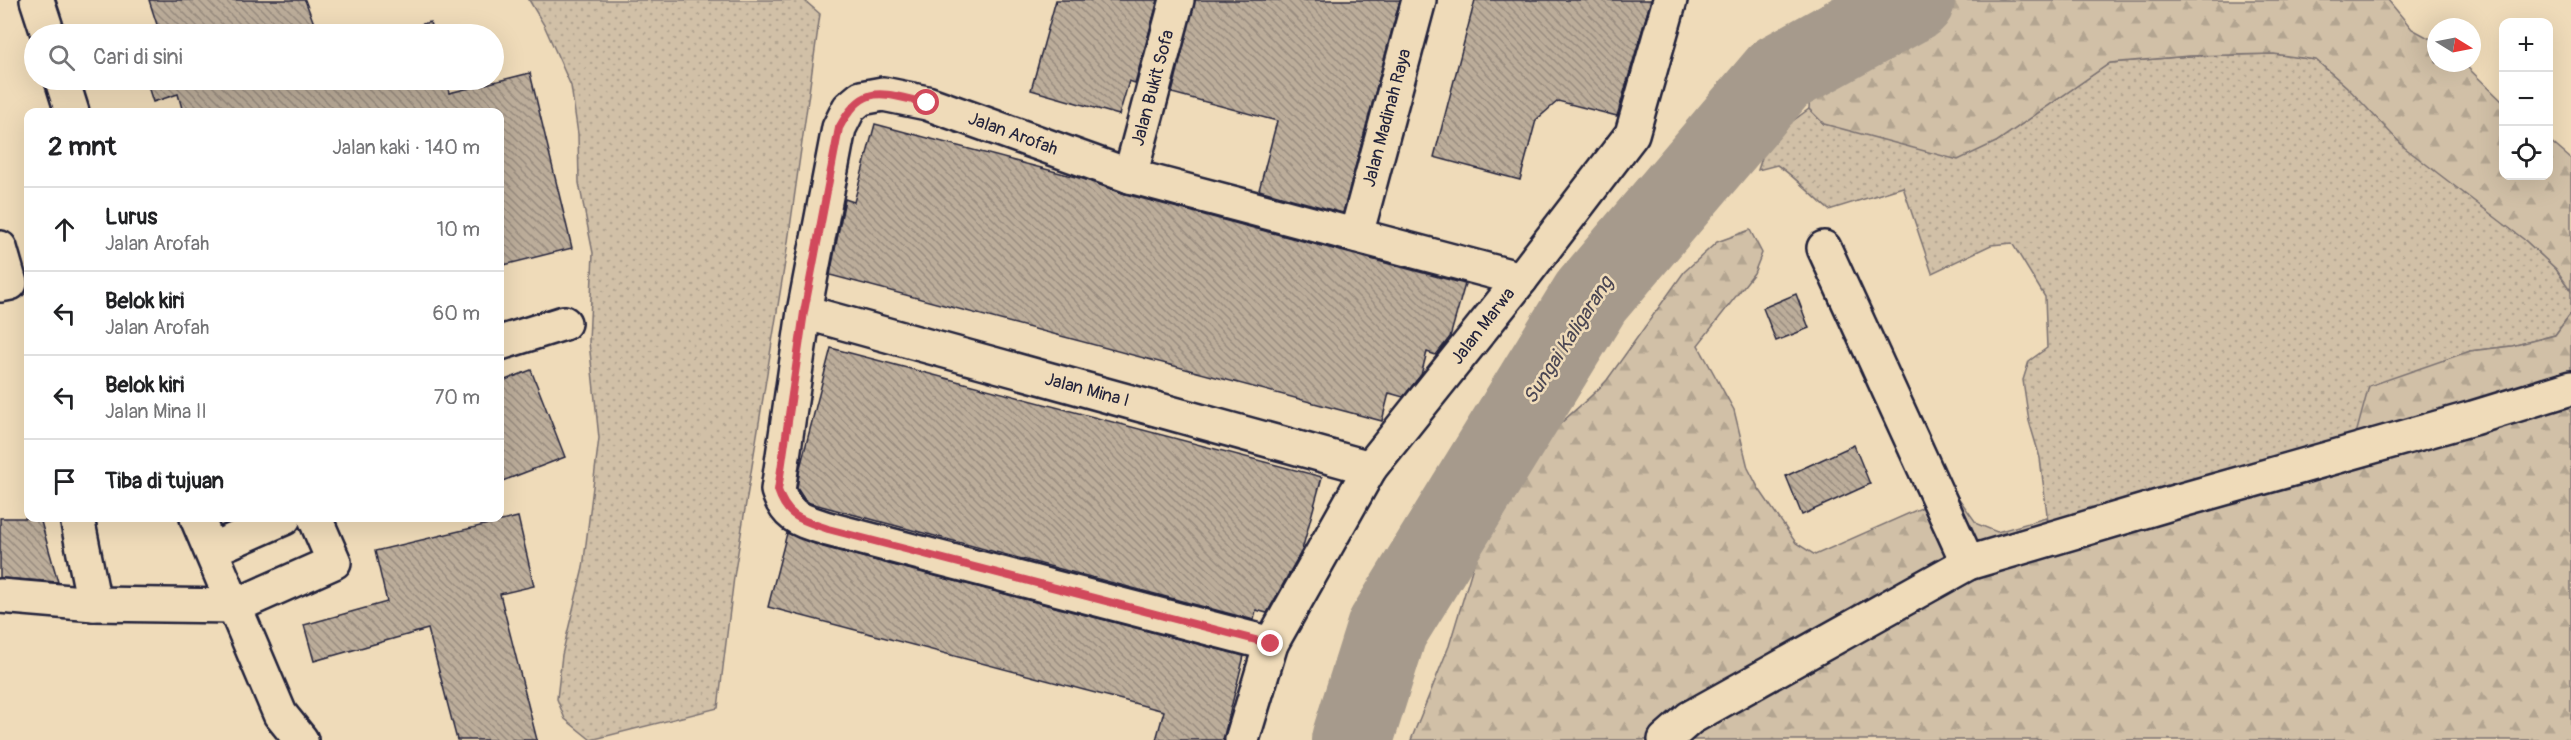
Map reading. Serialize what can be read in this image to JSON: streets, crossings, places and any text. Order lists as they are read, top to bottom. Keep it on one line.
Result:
{"streets":{"street":["Jalan Bukit Sofa","Jalan Madinah Raya","Jalan Arofah","Jalan Marwa","Jalan Mina I"]},"crossings":[["Jalan Bukit Sofa","Jalan Arofah"],["Jalan Madinah Raya","Jalan Arofah"],["Jalan Arofah","Jalan Marwa"],["Jalan Arofah","Jalan Mina I"],["Jalan Marwa","Jalan Mina I"]],"water":["Sungai Kaligarang"],"north":"right","page":{"map_buttons":["+","−"],"search":"Cari di sini","heading":["2 mnt","Jalan kaki · 140 m"],"list":[["Lurus","Jalan Arofah","10 m"],["Belok kiri","Jalan Arofah","60 m"],["Belok kiri","Jalan Mina II","70 m"],"Tiba di tujuan"]}}
